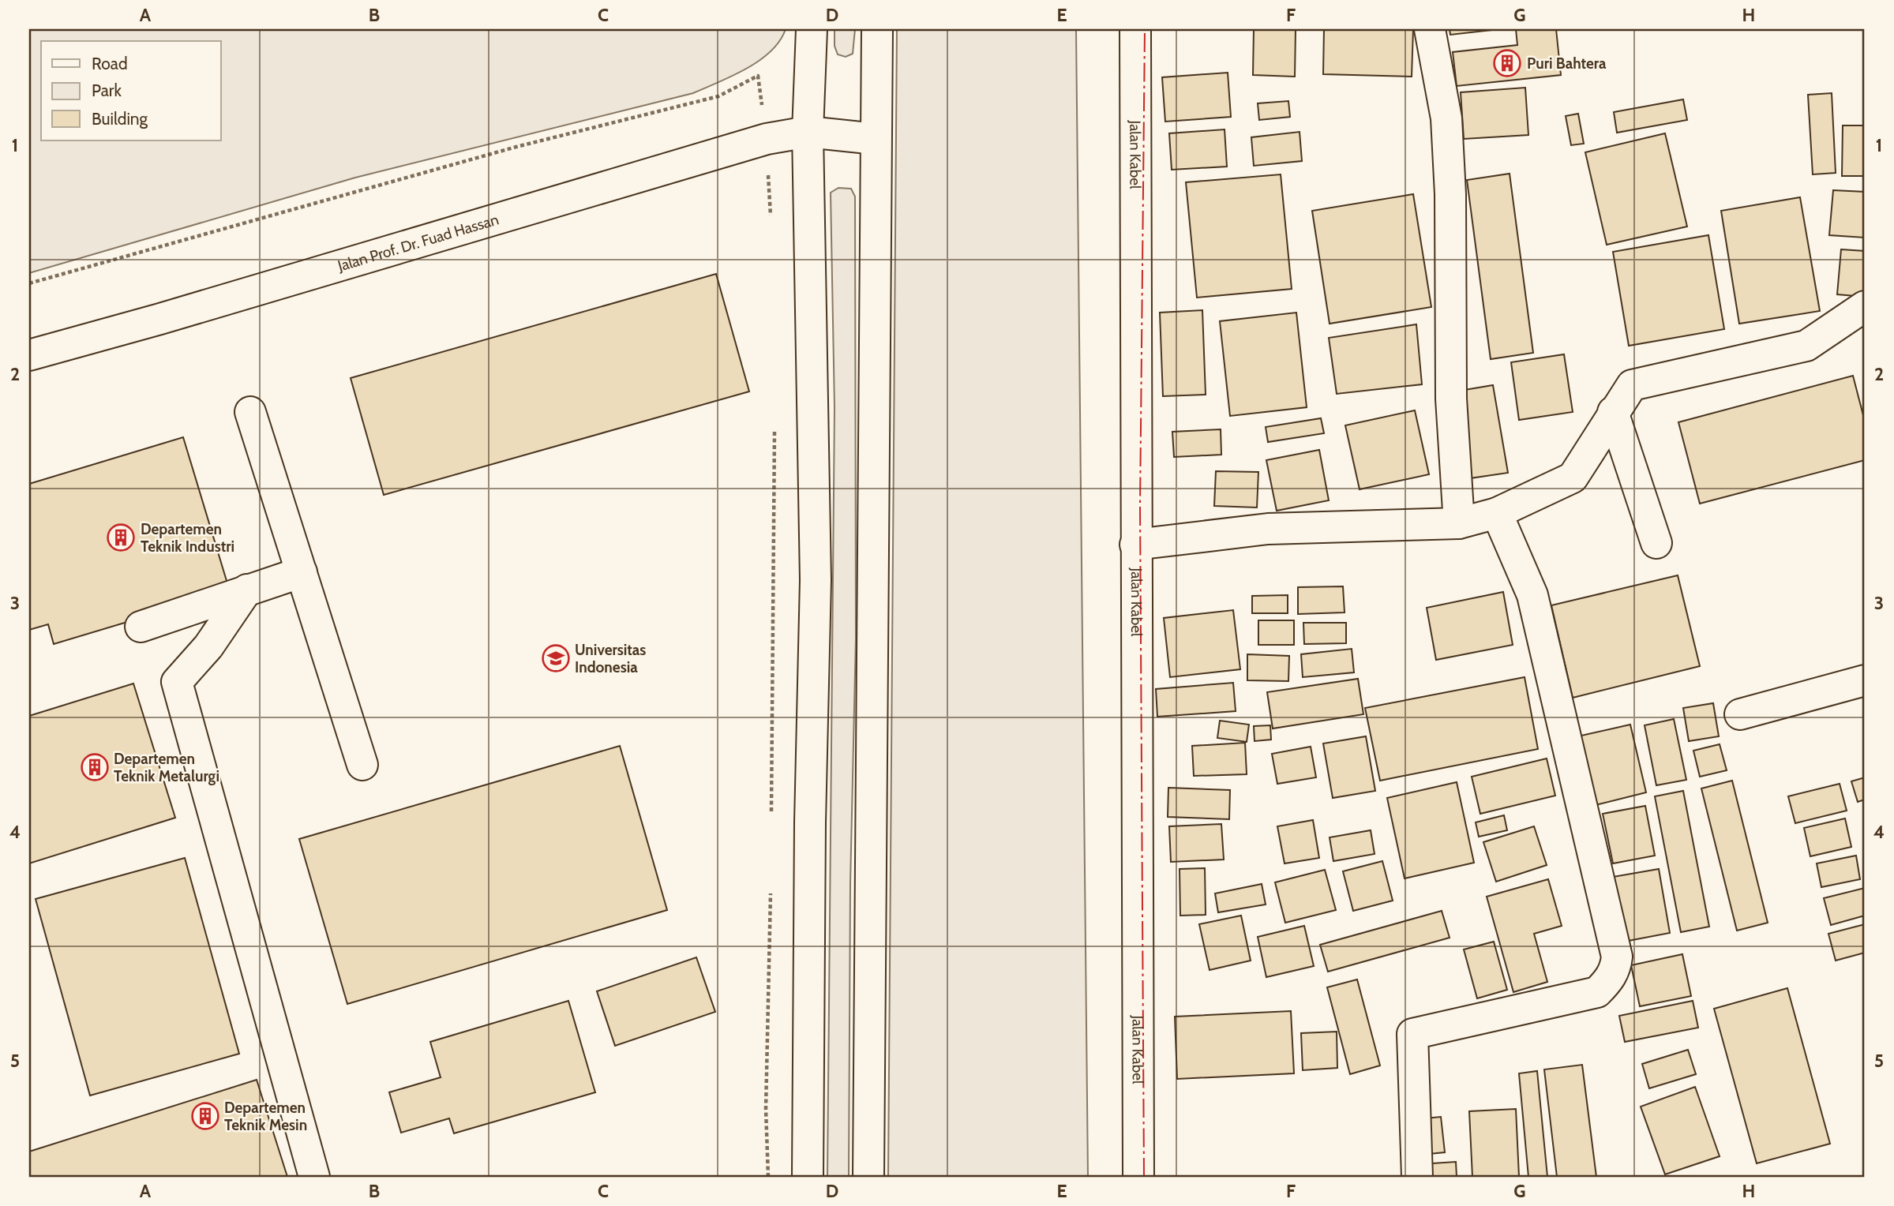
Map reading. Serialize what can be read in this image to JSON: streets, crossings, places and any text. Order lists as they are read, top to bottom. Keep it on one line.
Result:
{"streets":{"street":["Jalan Kabel","Jalan Prof. Dr. Fuad Hassan"]},"places":{"building":["Puri Bahtera","Departemen Teknik Industri","Departemen Teknik Metalurgi","Departemen Teknik Mesin"],"school or university":["Universitas Indonesia"]},"legend":["Road","Park","Building"],"grid":{"columns":["A","B","C","D","E","F","G","H"],"rows":["1","2","3","4","5"]}}
